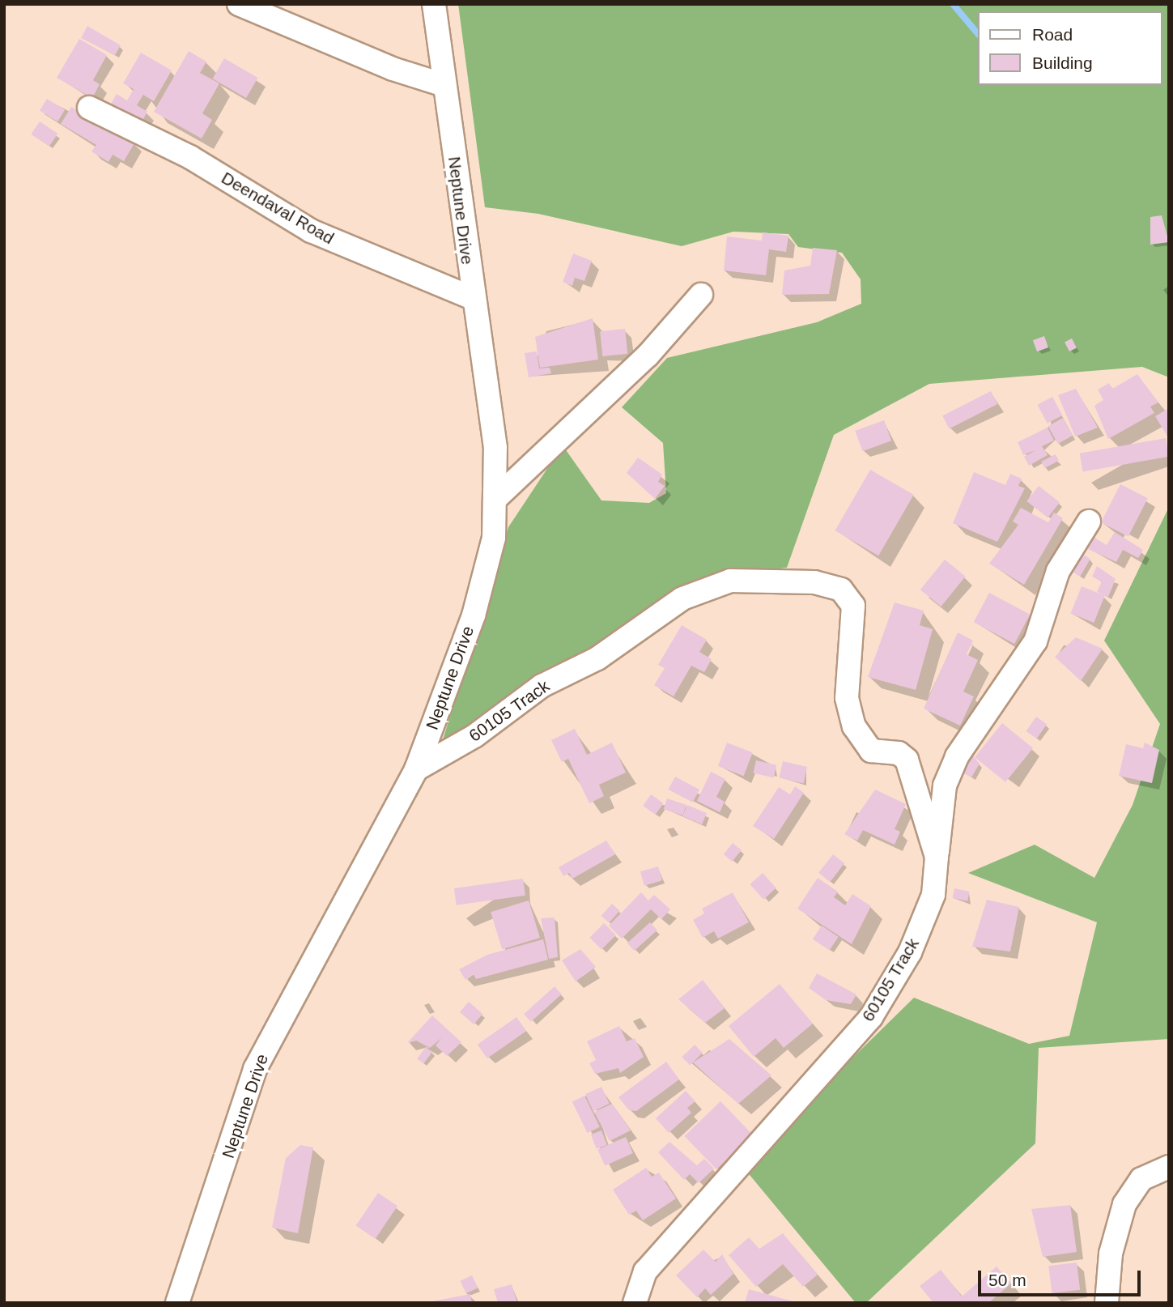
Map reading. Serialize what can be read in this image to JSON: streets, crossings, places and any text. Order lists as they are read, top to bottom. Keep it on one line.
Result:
{"streets":{"street":["Deendaval Road","Neptune Drive","60105 Track"]},"crossings":[["Deendaval Road","Neptune Drive"],["Neptune Drive","60105 Track"]],"legend":["Road","Building"],"scale_bar":"50 m"}
